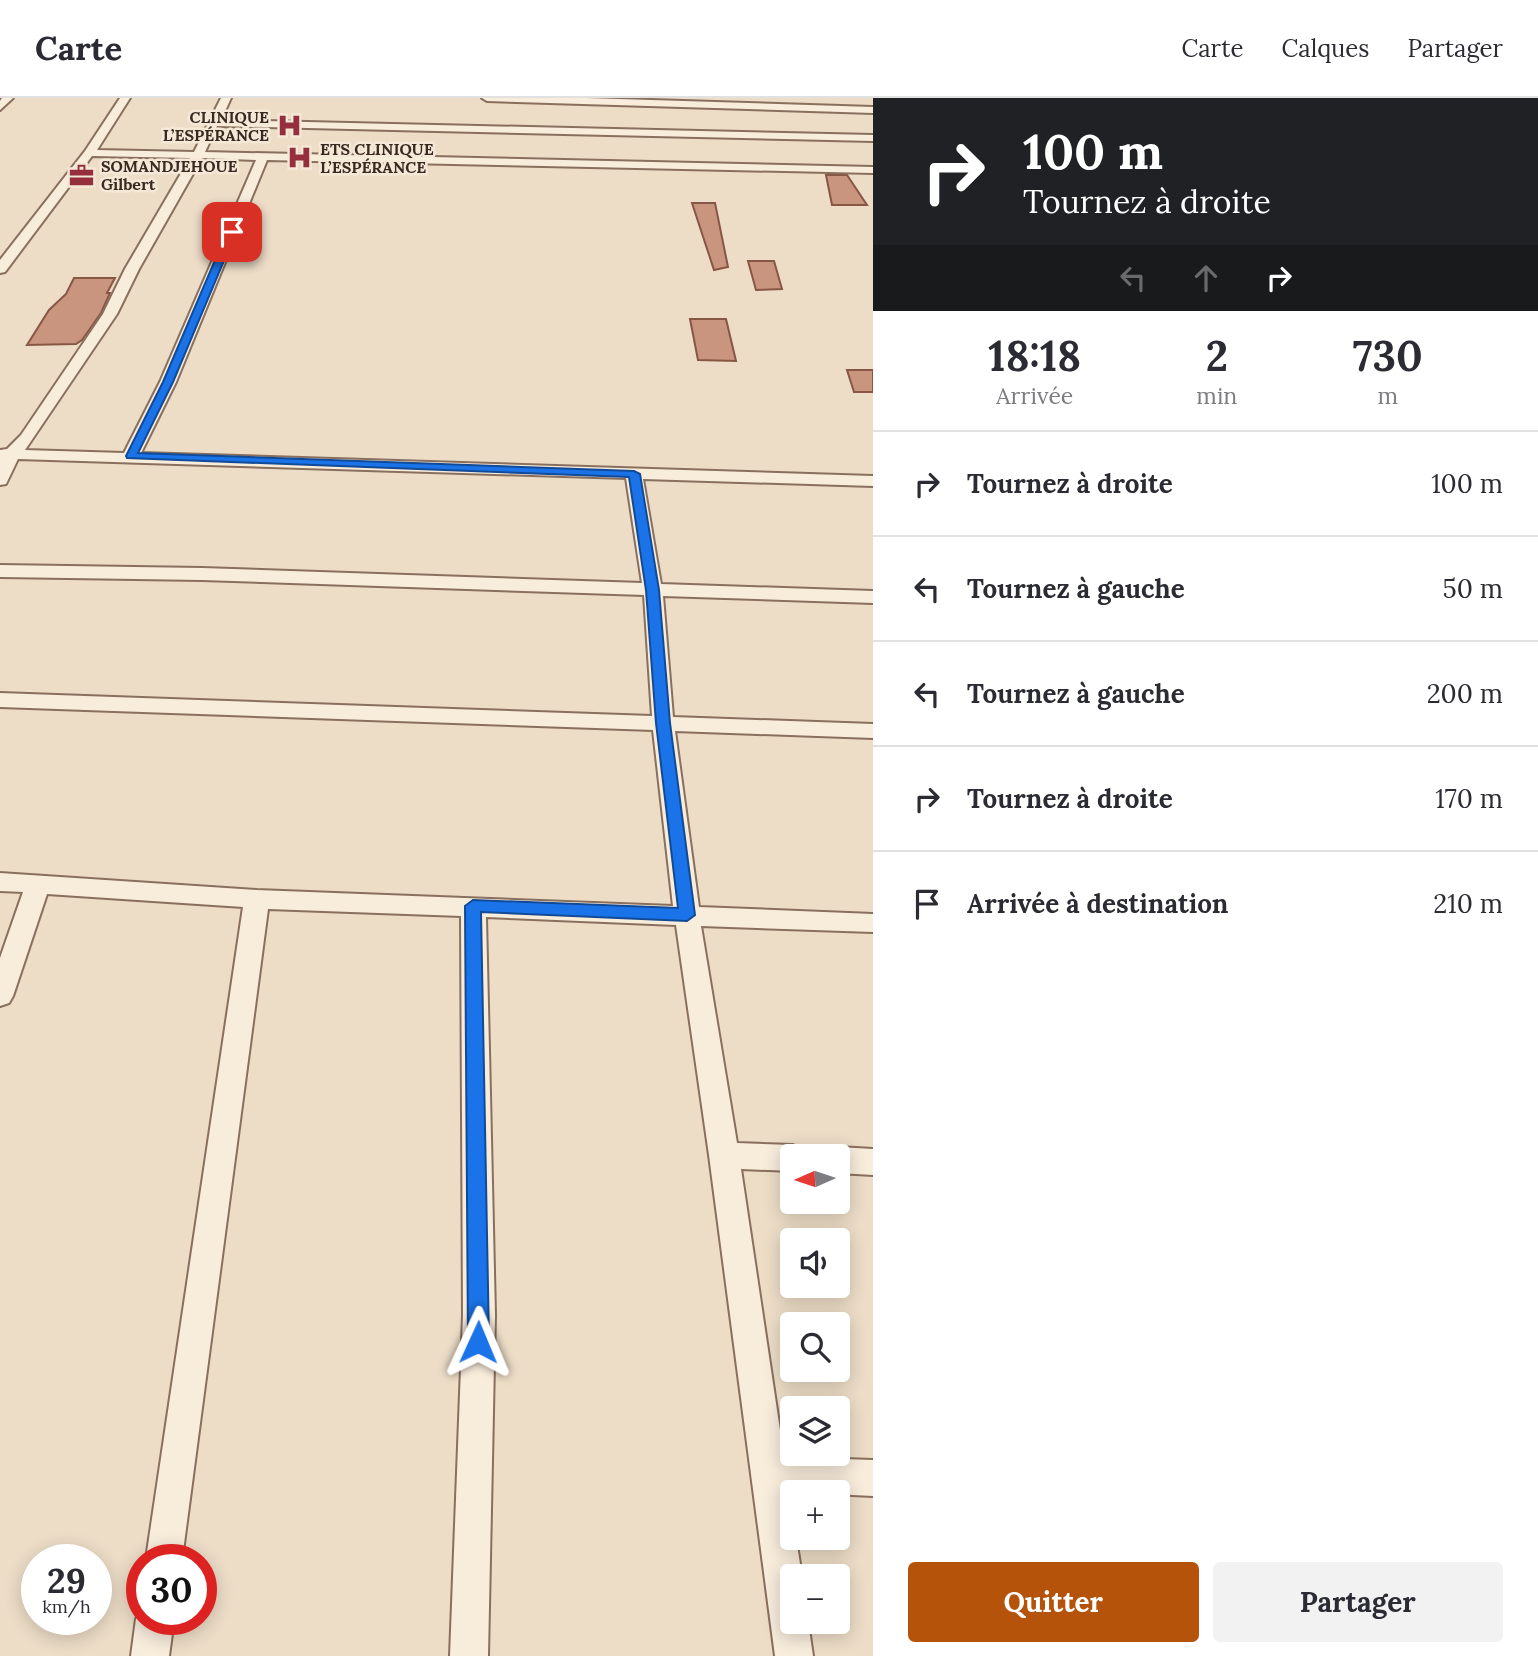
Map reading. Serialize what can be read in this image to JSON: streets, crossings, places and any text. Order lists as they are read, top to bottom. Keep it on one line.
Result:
{"places":{"hospital":["CLINIQUE L’ESPÉRANCE","ETS CLINIQUE L’ESPÉRANCE"],"office":["SOMANDJEHOUE Gilbert"]},"north":"left","page":{"header":"Carte","nav":["Carte","Calques","Partager"],"turn":["100 m","Tournez à droite"],"eta":["18:18","Arrivée","2","min","730","m"],"list":[{"name":"Tournez à droite","value":"100 m"},{"name":"Tournez à gauche","value":"50 m"},{"name":"Tournez à gauche","value":"200 m"},{"name":"Tournez à droite","value":"170 m"},{"name":"Arrivée à destination","value":"210 m"}],"map_buttons":["+","−"],"speed":"29 km/h","limit":"30","buttons":["Quitter","Partager"]}}
